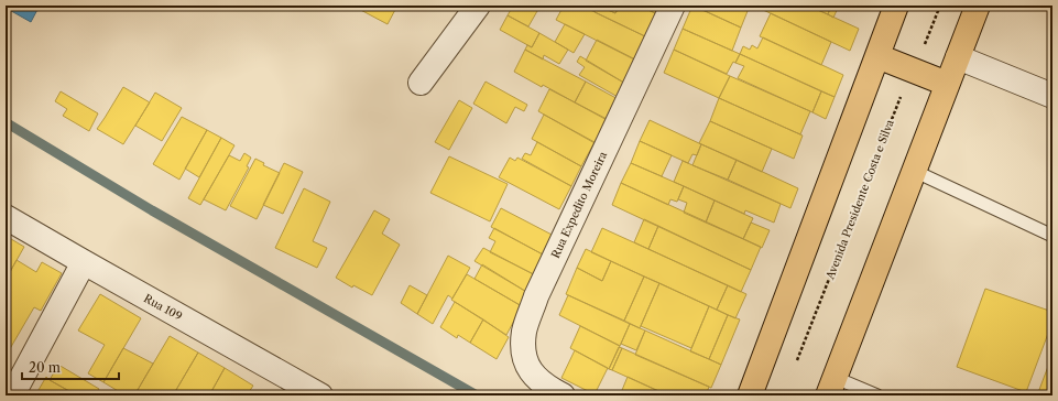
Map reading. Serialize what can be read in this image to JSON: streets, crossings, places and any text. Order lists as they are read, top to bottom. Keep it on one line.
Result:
{"streets":{"street":["Rua Expedito Moreira","Rua 109"],"path":["Avenida Presidente Costa e Silva"]},"scale_bar":"20 m"}
